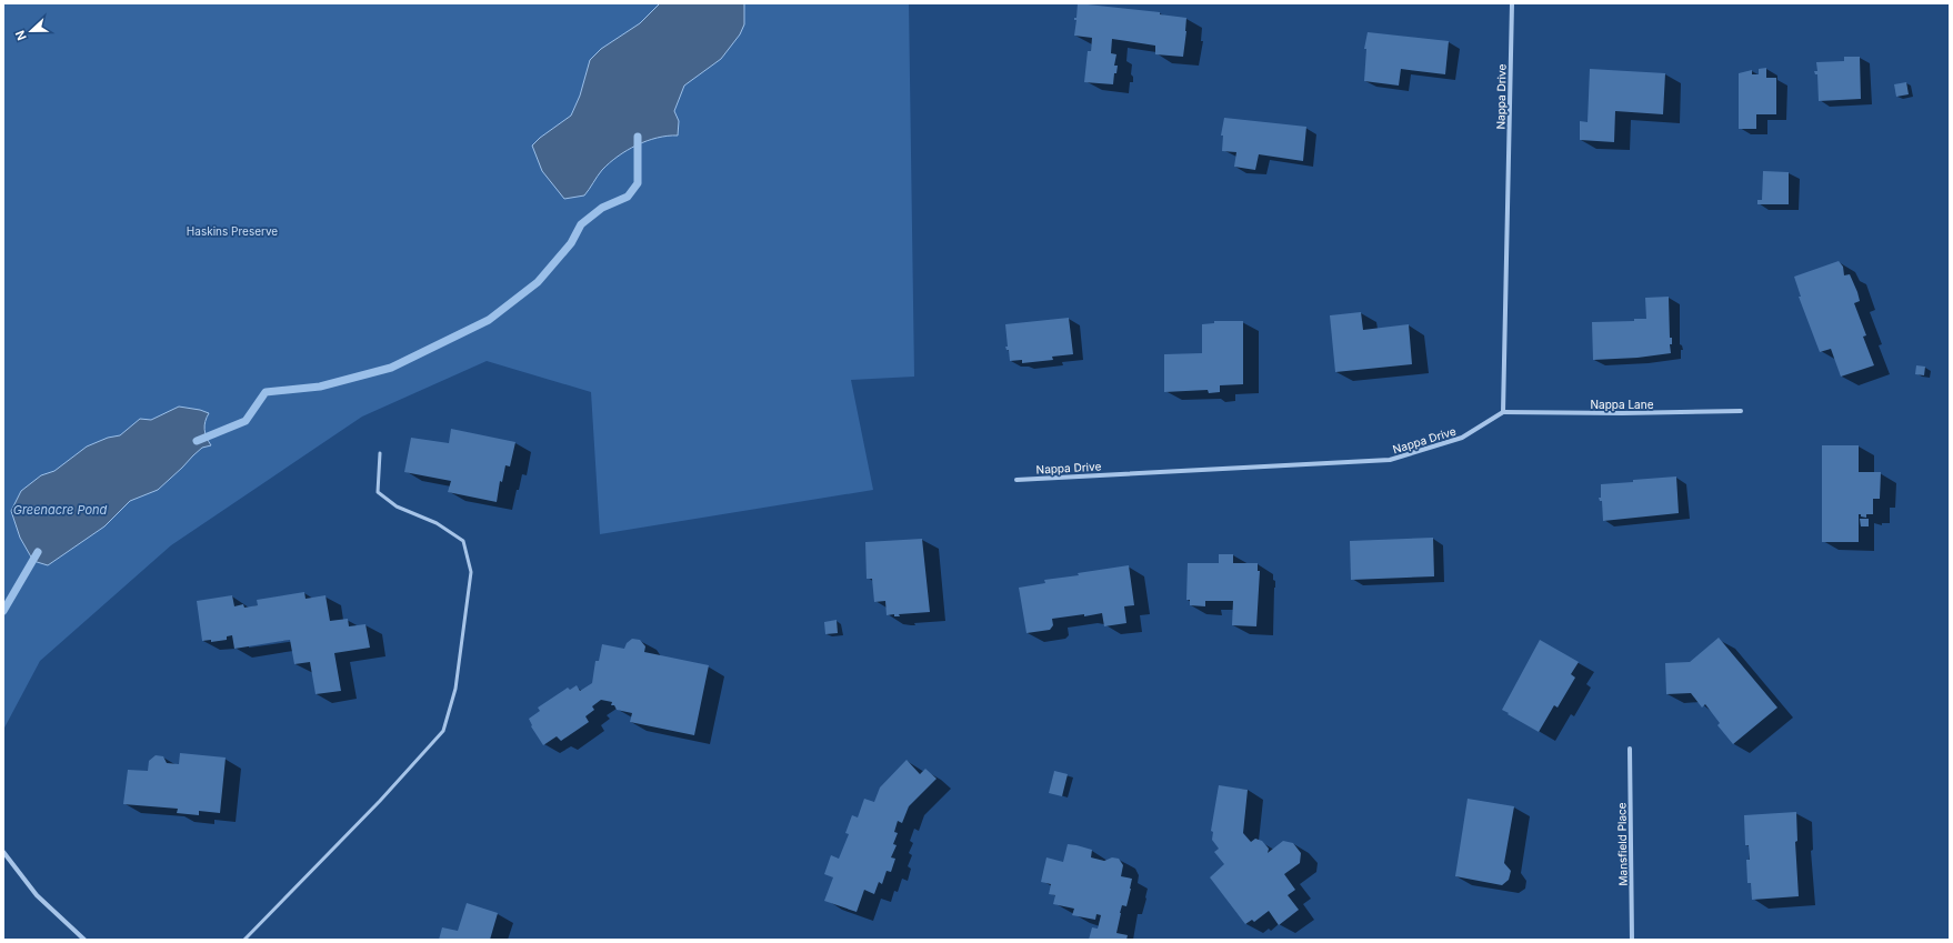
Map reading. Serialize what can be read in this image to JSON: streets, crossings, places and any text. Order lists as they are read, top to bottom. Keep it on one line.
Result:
{"streets":{"street":["Nappa Drive","Nappa Lane","Mansfield Place"]},"crossings":[["Nappa Drive","Nappa Lane"]],"water":["Greenacre Pond"],"parks":["Haskins Preserve"],"north":"left"}
